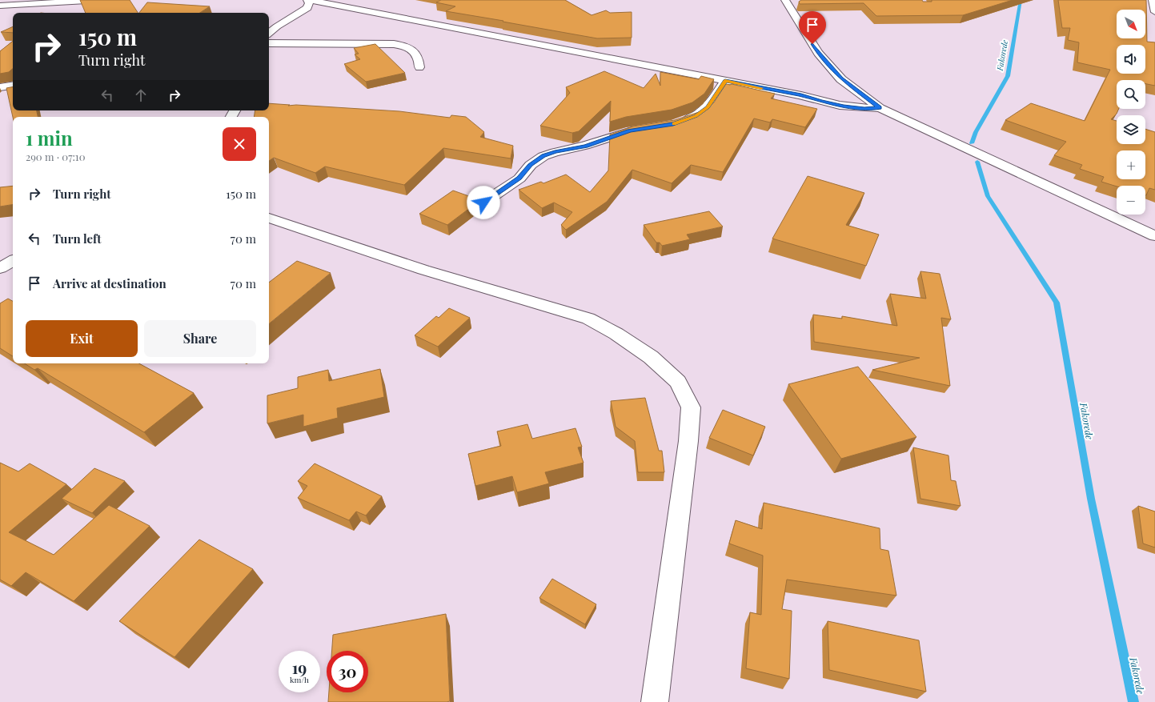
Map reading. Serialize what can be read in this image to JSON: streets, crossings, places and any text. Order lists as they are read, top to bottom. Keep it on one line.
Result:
{"water":["Fakorede"],"north":"bottom right","page":{"map_buttons":["+","−"],"turn":["150 m","Turn right"],"heading":["1 min","290 m · 07:10"],"list":[{"name":"Turn right","value":"150 m"},{"name":"Turn left","value":"70 m"},{"name":"Arrive at destination","value":"70 m"}],"buttons":["Exit","Share"],"speed":"19 km/h","limit":"30"}}
